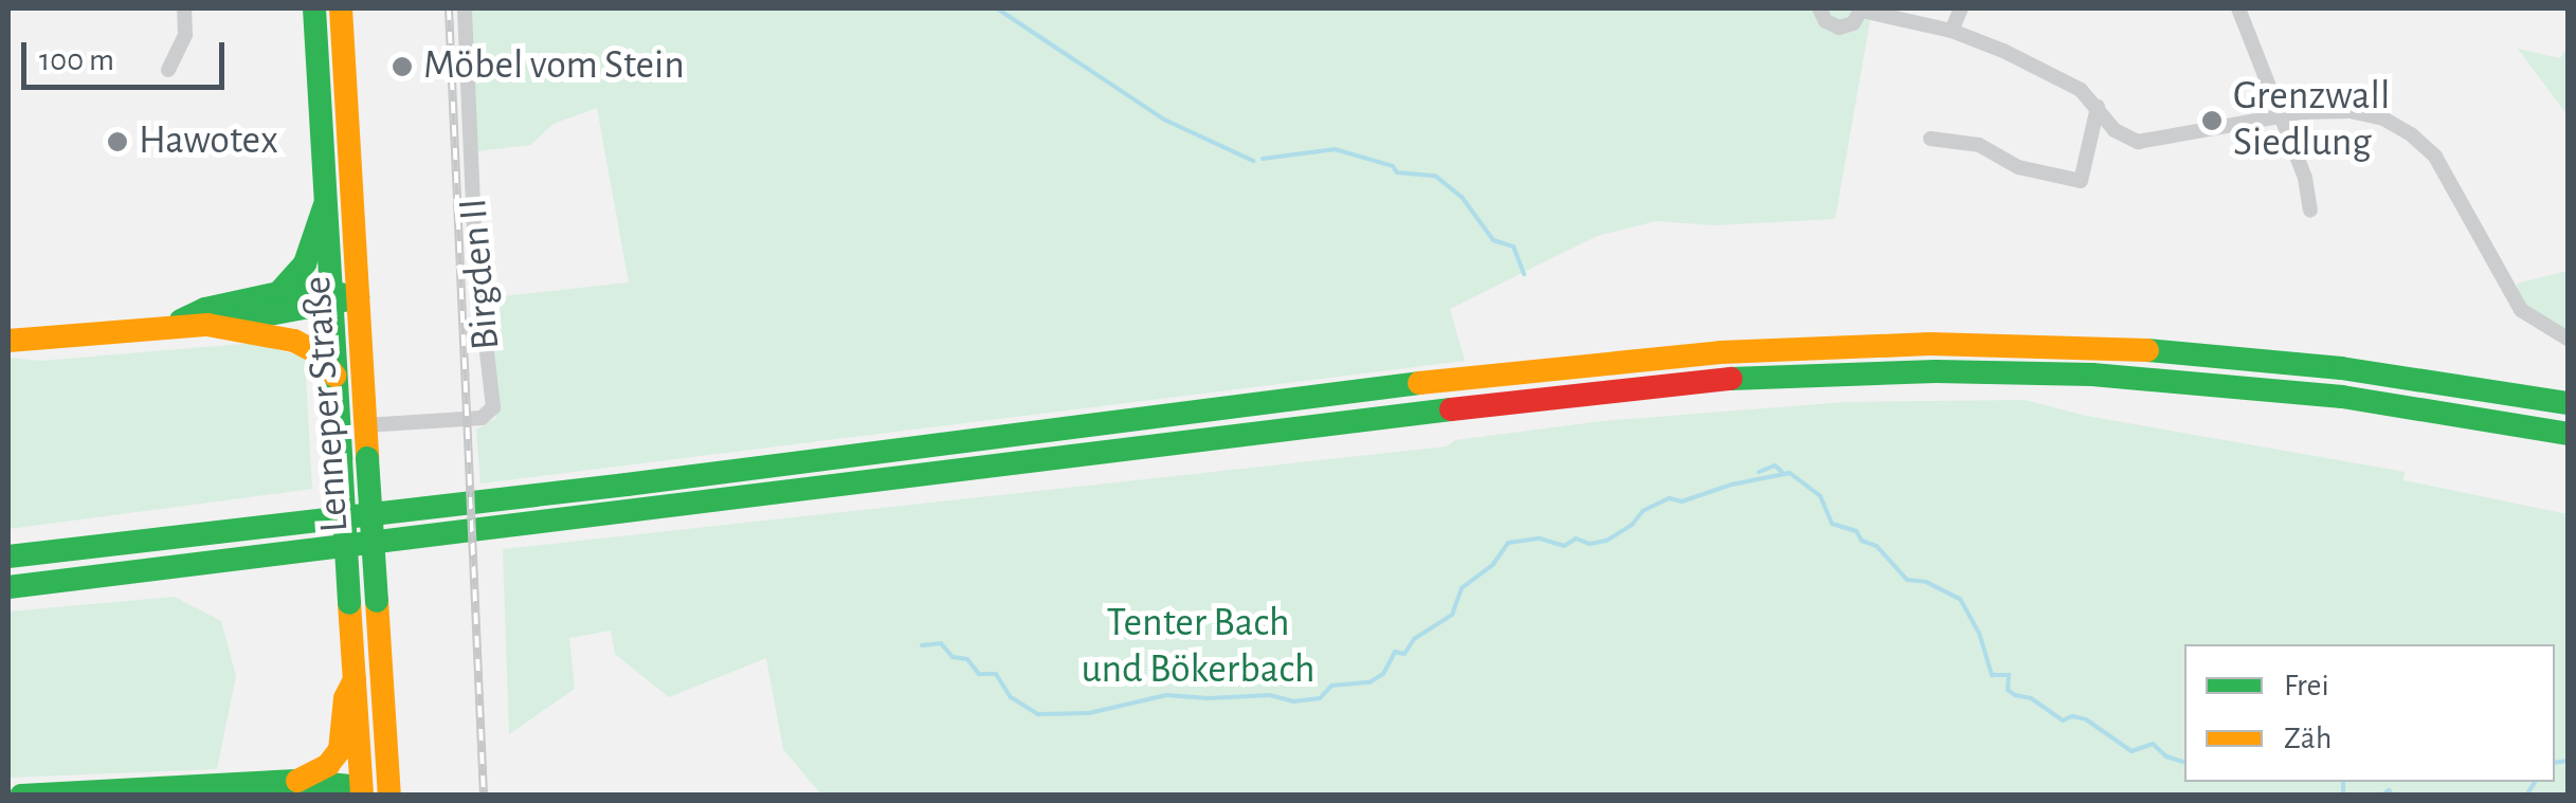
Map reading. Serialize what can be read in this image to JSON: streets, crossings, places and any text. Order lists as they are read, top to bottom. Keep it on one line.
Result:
{"streets":{"main road":["Lenneper Straße"],"street":["Birgden II"]},"crossings":[["Birgden II","Lenneper Straße"]],"parks":["Tenter Bach und Bökerbach"],"places":["Möbel vom Stein","Grenzwall Siedlung","Hawotex"],"legend":["Frei","Zäh"],"scale_bar":"100 m"}
